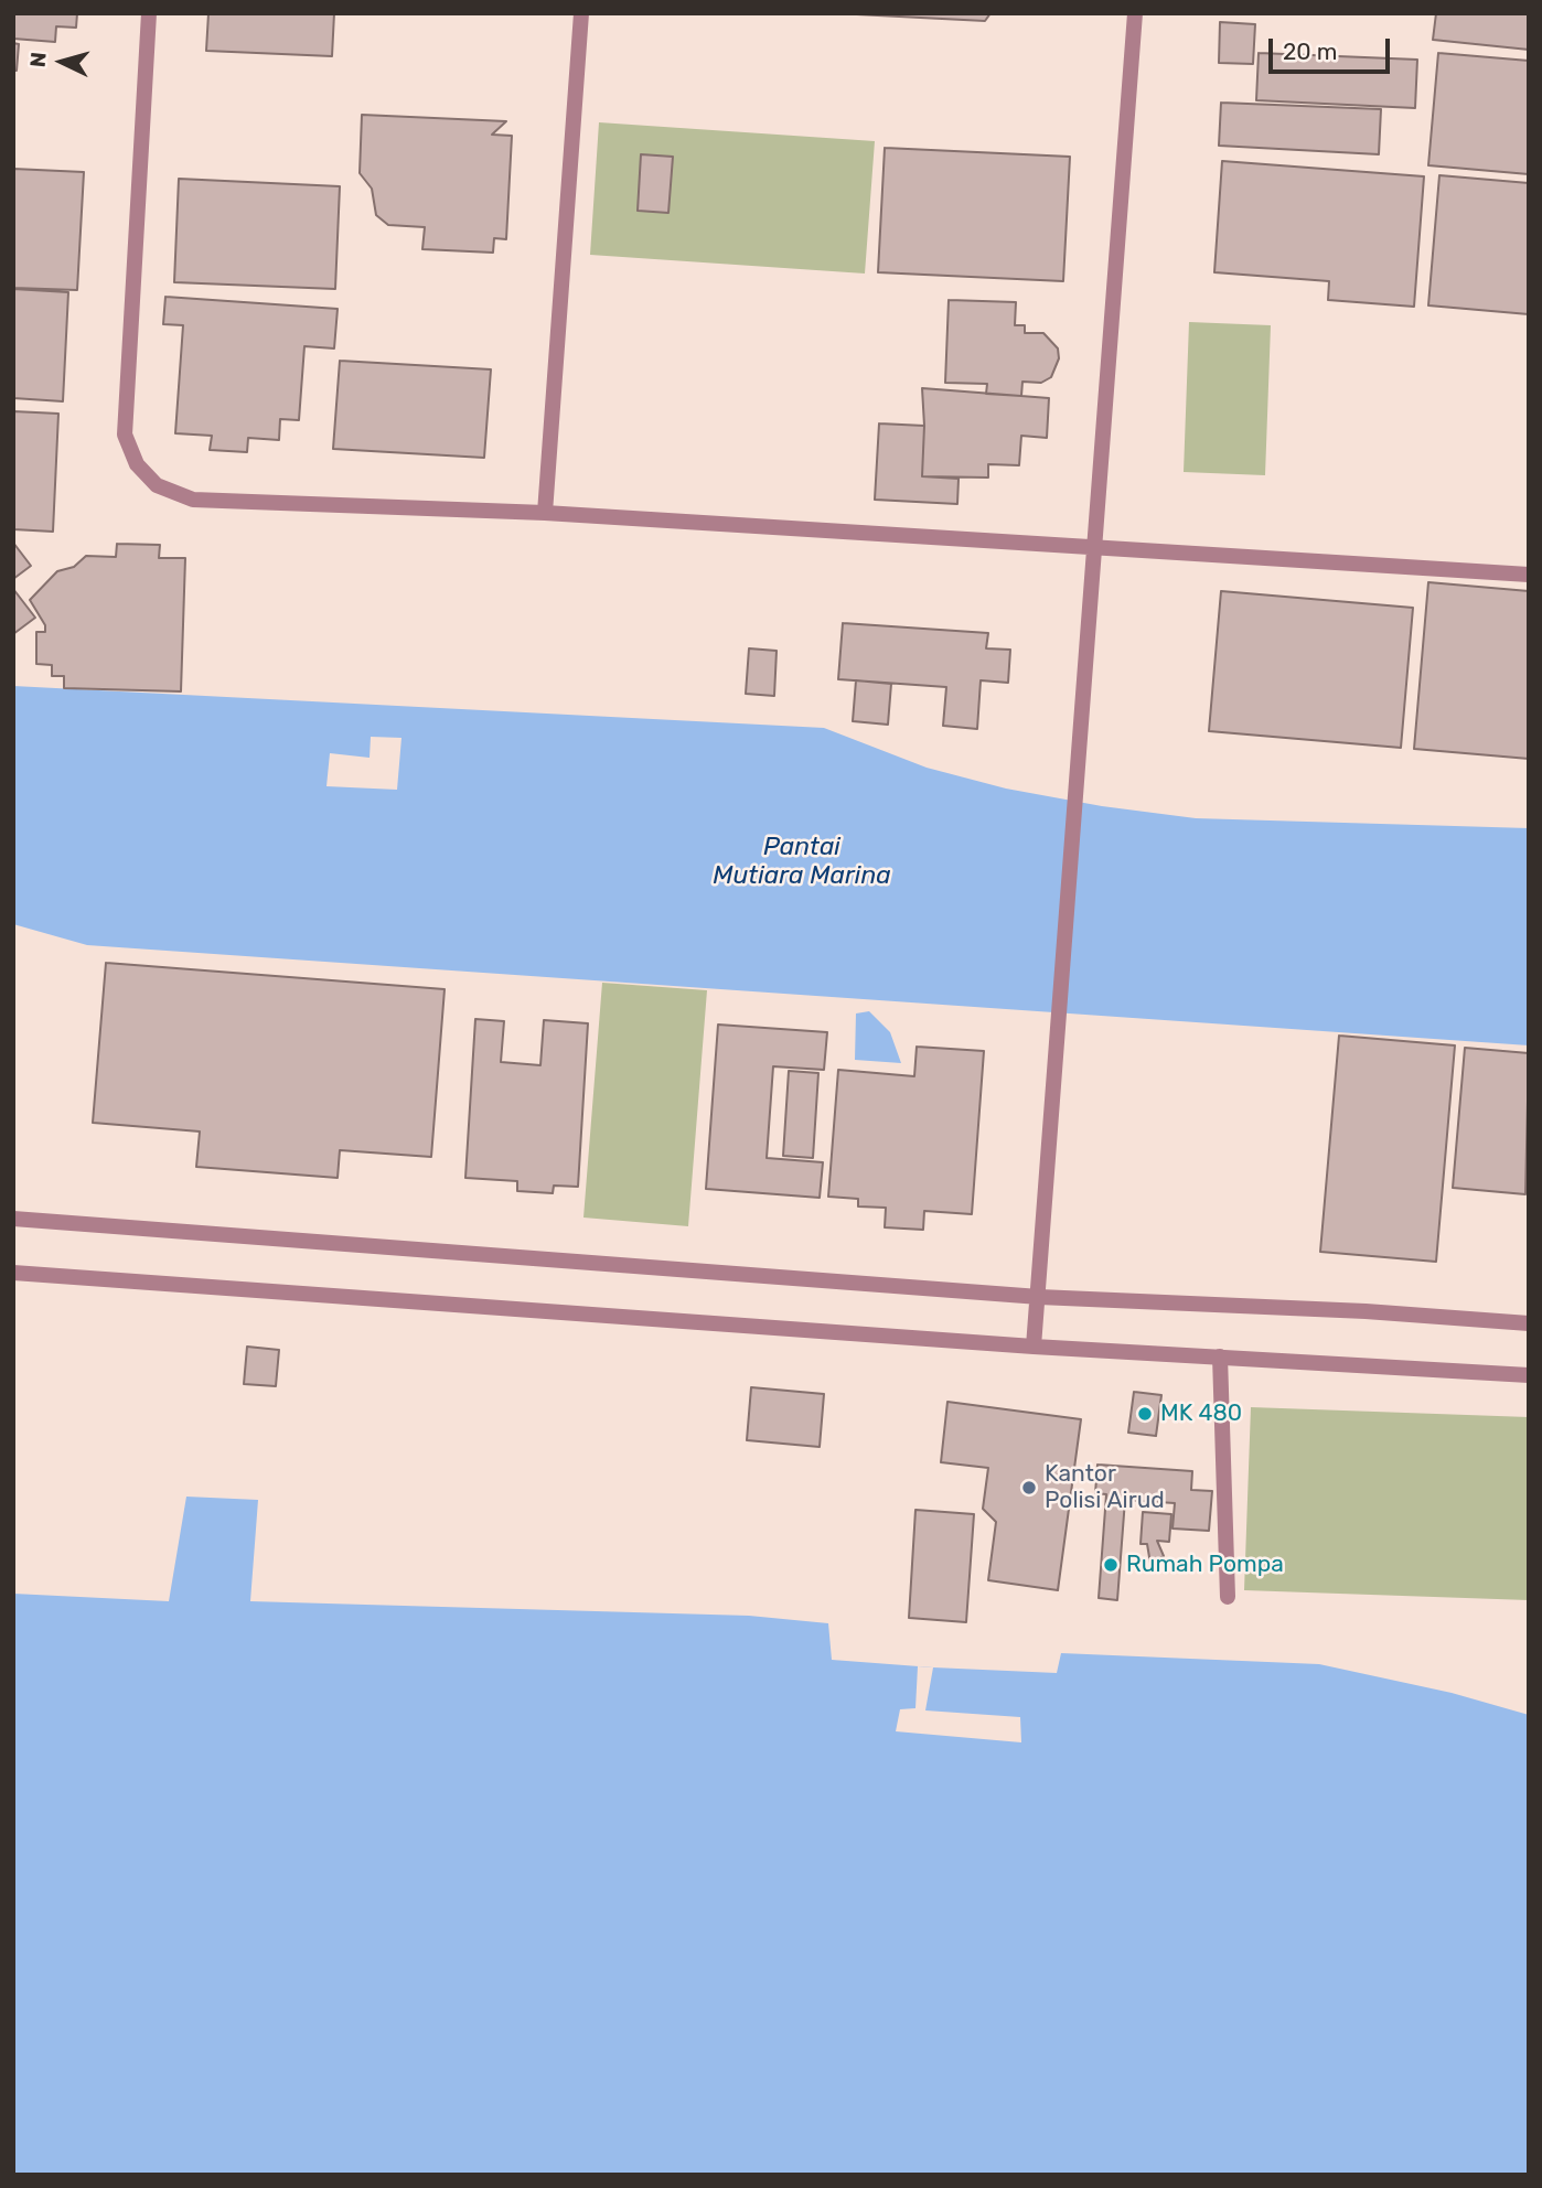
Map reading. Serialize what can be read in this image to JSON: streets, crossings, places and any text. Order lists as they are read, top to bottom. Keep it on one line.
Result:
{"water":["Pantai Mutiara Marina"],"places":["MK 480","Kantor Polisi Airud","Rumah Pompa"],"scale_bar":"20 m","north":"left"}
